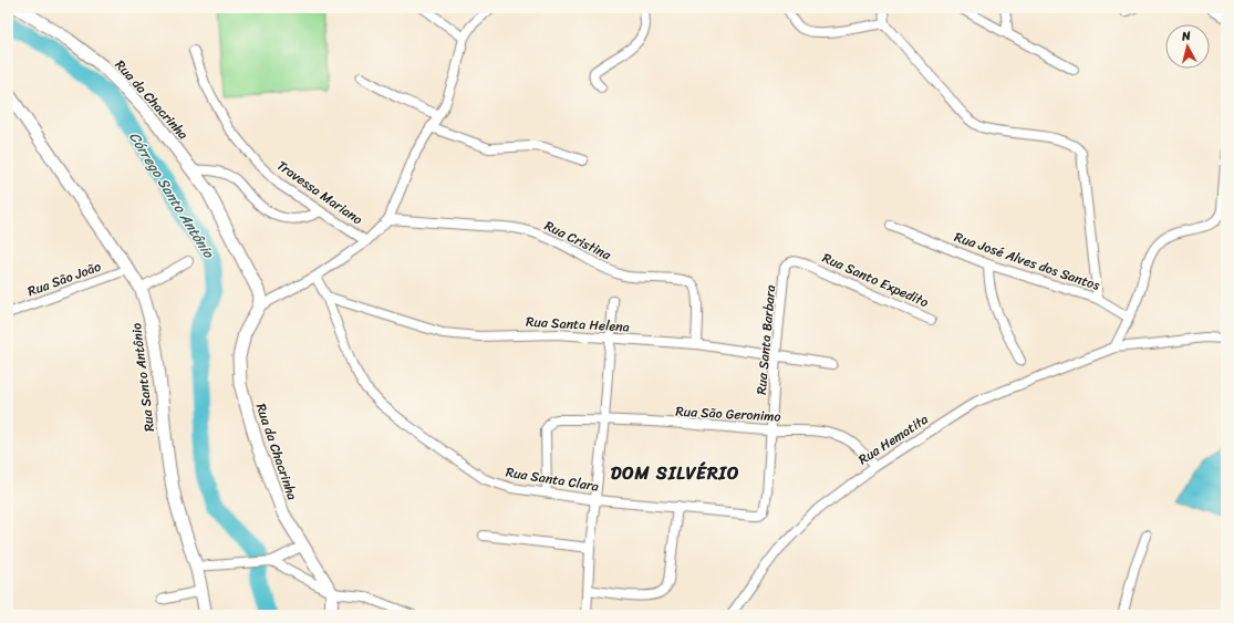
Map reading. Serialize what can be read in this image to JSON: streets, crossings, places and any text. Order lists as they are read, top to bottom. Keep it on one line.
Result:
{"streets":{"main road":["Rua da Chacrinha","Rua Santo Antônio"],"street":["Travessa Mariano","Rua Cristina","Rua José Alves dos Santos","Rua São João","Rua Santo Expedito","Rua Santa Helena","Rua Santa Barbara","Rua São Geronimo","Rua Hematita","Rua Santa Clara"]},"crossings":[["Rua Cristina","Rua Santa Helena"],["Rua São João","Rua Santo Antônio"],["Rua Santo Expedito","Rua Santa Barbara"],["Rua Santa Helena","Rua Santa Barbara"],["Rua Santa Helena","Rua Santa Clara"],["Rua Santa Barbara","Rua São Geronimo"],["Rua Santa Barbara","Rua Santa Clara"],["Rua São Geronimo","Rua Hematita"],["Rua São Geronimo","Rua Santa Clara"]],"districts":["DOM SILVÉRIO"],"water":["Córrego Santo Antônio"],"north":"top"}
